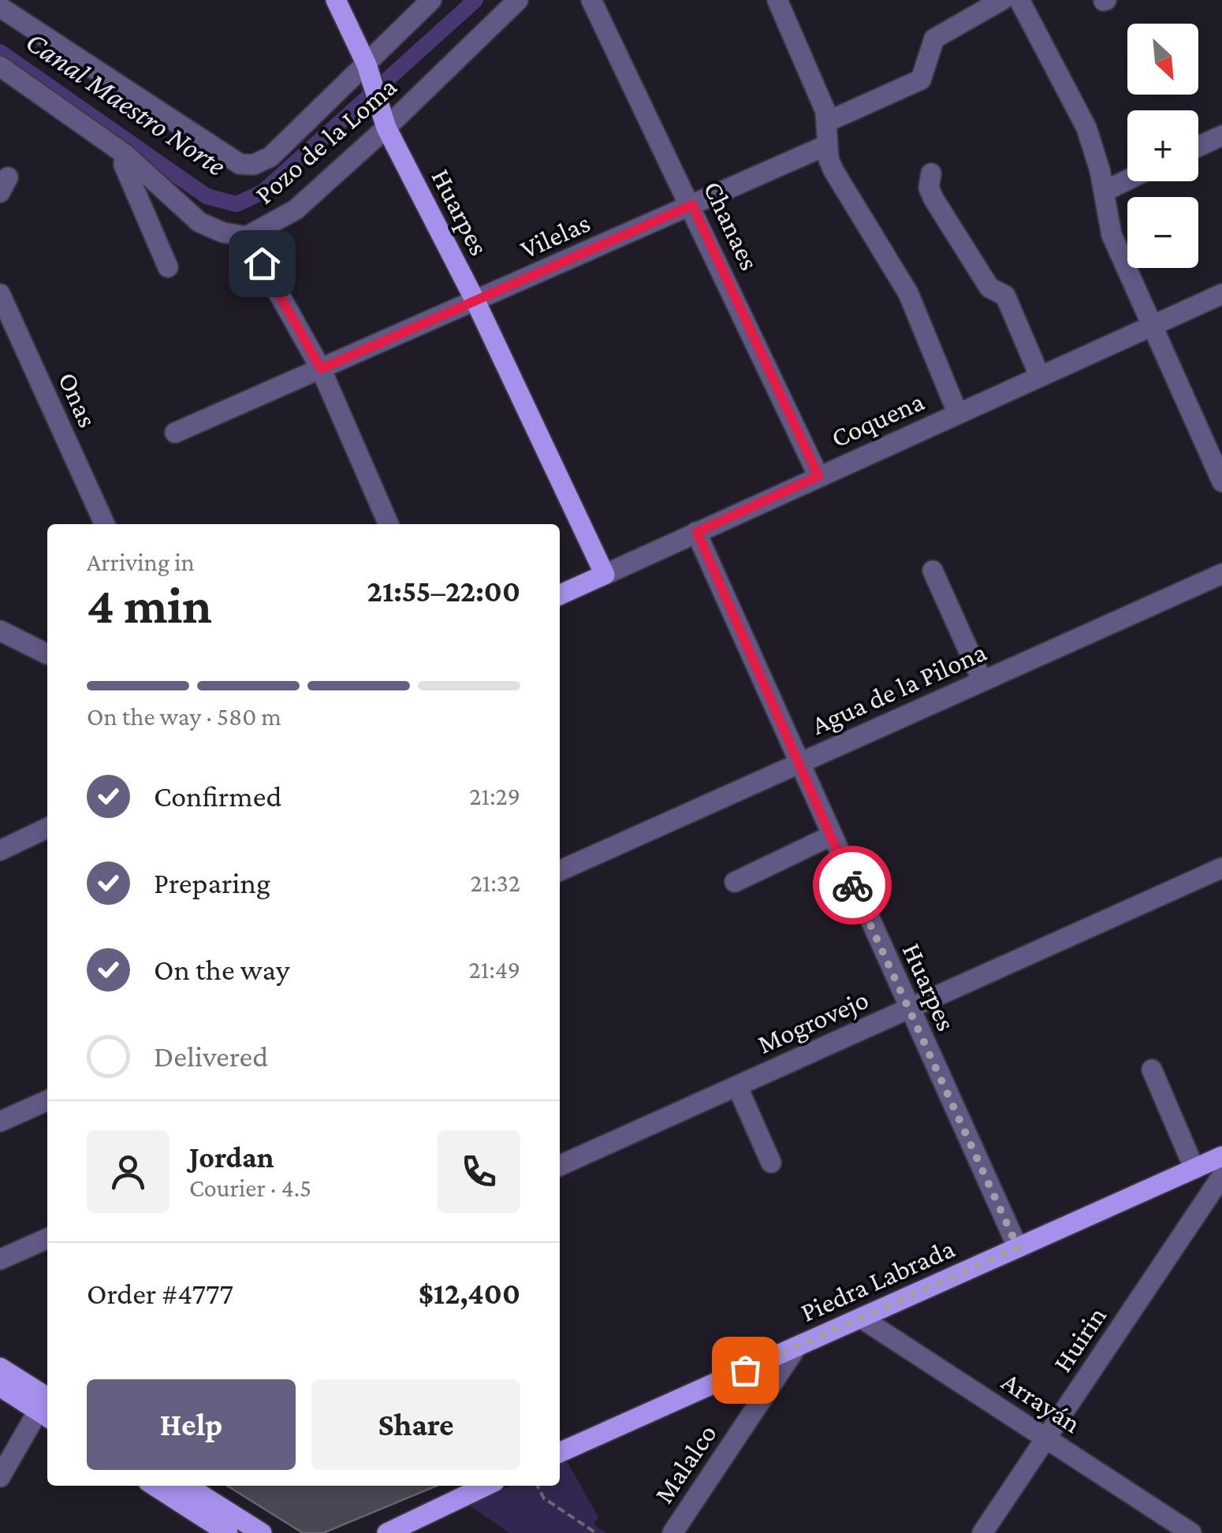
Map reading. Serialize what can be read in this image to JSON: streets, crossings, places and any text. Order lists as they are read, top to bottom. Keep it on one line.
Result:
{"streets":{"main road":["Huarpes","Coquena","Piedra Labrada"],"street":["Pozo de la Loma","Chanaes","Vilelas","Onas","Agua de la Pilona","Mogrovejo","Huirin","Arrayán","Malalco"]},"crossings":[["Pozo de la Loma","Huarpes"],["Huarpes","Vilelas"],["Huarpes","Coquena"],["Huarpes","Agua de la Pilona"],["Huarpes","Mogrovejo"],["Huarpes","Piedra Labrada"],["Chanaes","Vilelas"],["Chanaes","Coquena"],["Piedra Labrada","Arrayán"],["Piedra Labrada","Malalco"],["Huirin","Arrayán"]],"water":["Canal Maestro Norte"],"north":"bottom right","page":{"map_buttons":["+","−"],"heading":["4 min","Arriving in","21:55–22:00"],"panel":["Jordan","Courier · 4.5","Order #4777","$12,400"],"bar":"On the way · 580 m","list":[["Confirmed","21:29"],["Preparing","21:32"],["On the way","21:49"],"Delivered"],"buttons":["Help","Share"]}}
